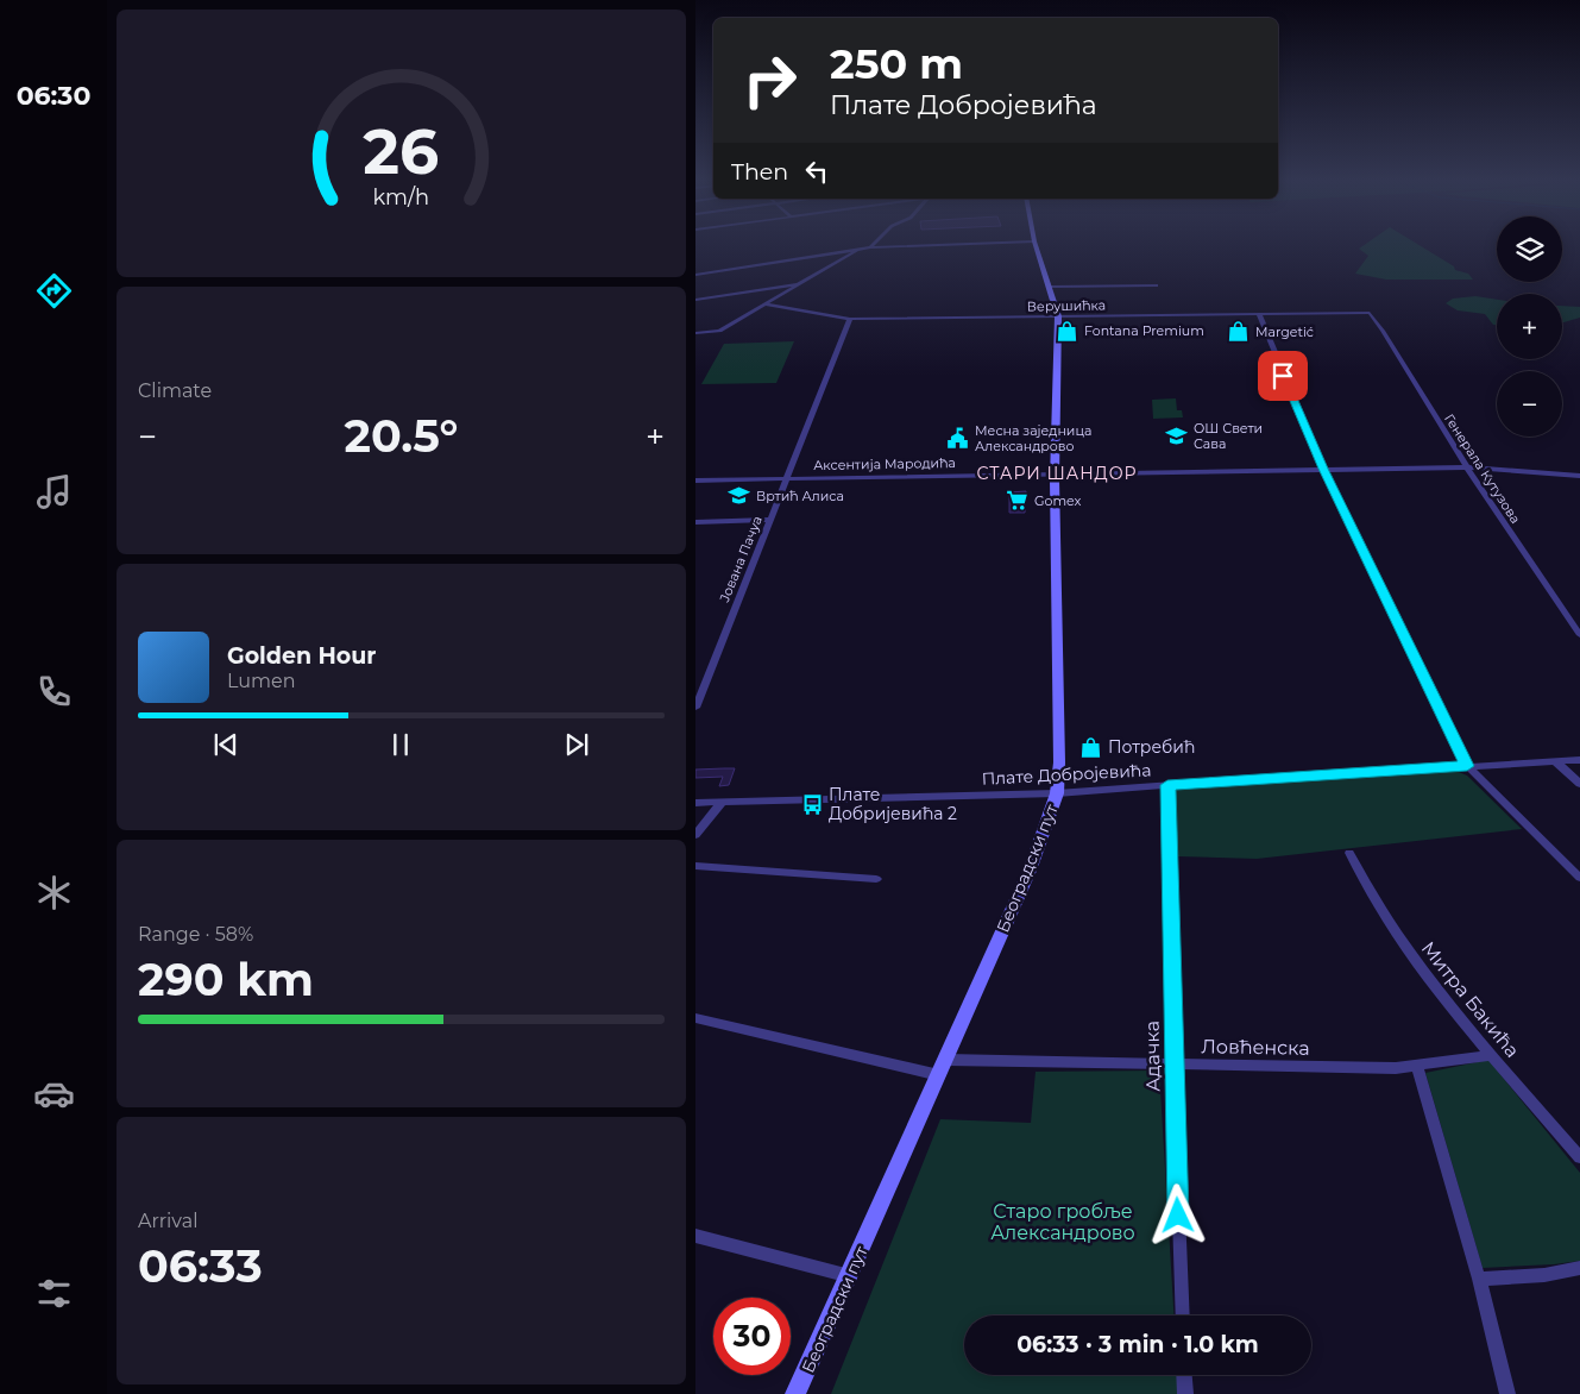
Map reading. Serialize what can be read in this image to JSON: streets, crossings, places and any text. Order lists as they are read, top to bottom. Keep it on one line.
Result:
{"streets":{"main road":["Београдски пут"],"street":["Верушићка","Аксентија Мародића","Генерала Кутузова","Јована Пачуа","Плате Добројевића","Митра Бакића","Ловћенска","Адачка"]},"crossings":[["Верушићка","Генерала Кутузова"],["Верушићка","Јована Пачуа"],["Верушићка","Београдски пут"],["Аксентија Мародића","Генерала Кутузова"],["Аксентија Мародића","Јована Пачуа"],["Аксентија Мародића","Београдски пут"],["Плате Добројевића","Београдски пут"],["Плате Добројевића","Адачка"],["Београдски пут","Ловћенска"],["Митра Бакића","Ловћенска"],["Ловћенска","Адачка"]],"districts":["СТАРИ ШАНДОР"],"parks":["Старо гробље Александрово"],"places":{"shop":["Fontana Premium","Margetić","Потребић"],"school or university":["ОШ Свети Сава","Вртић Алиса"],"public building":["Месна заједница Александрово"],"supermarket":["Gomex"],"bus stop":["Плате Добријевића 2"]},"page":{"tabs":"06:30","turn":["250 m","Плате Добројевића"],"then":"Then","map_buttons":["+","−"],"tile":["Climate",["Range · 58%","290 km"],["Arrival","06:33"]],"heat":["−","20.5°","+"],"song":["Golden Hour","Lumen"],"limit":"30","trip":"06:33 · 3 min · 1.0 km","gauge":["26","km/h"]}}
